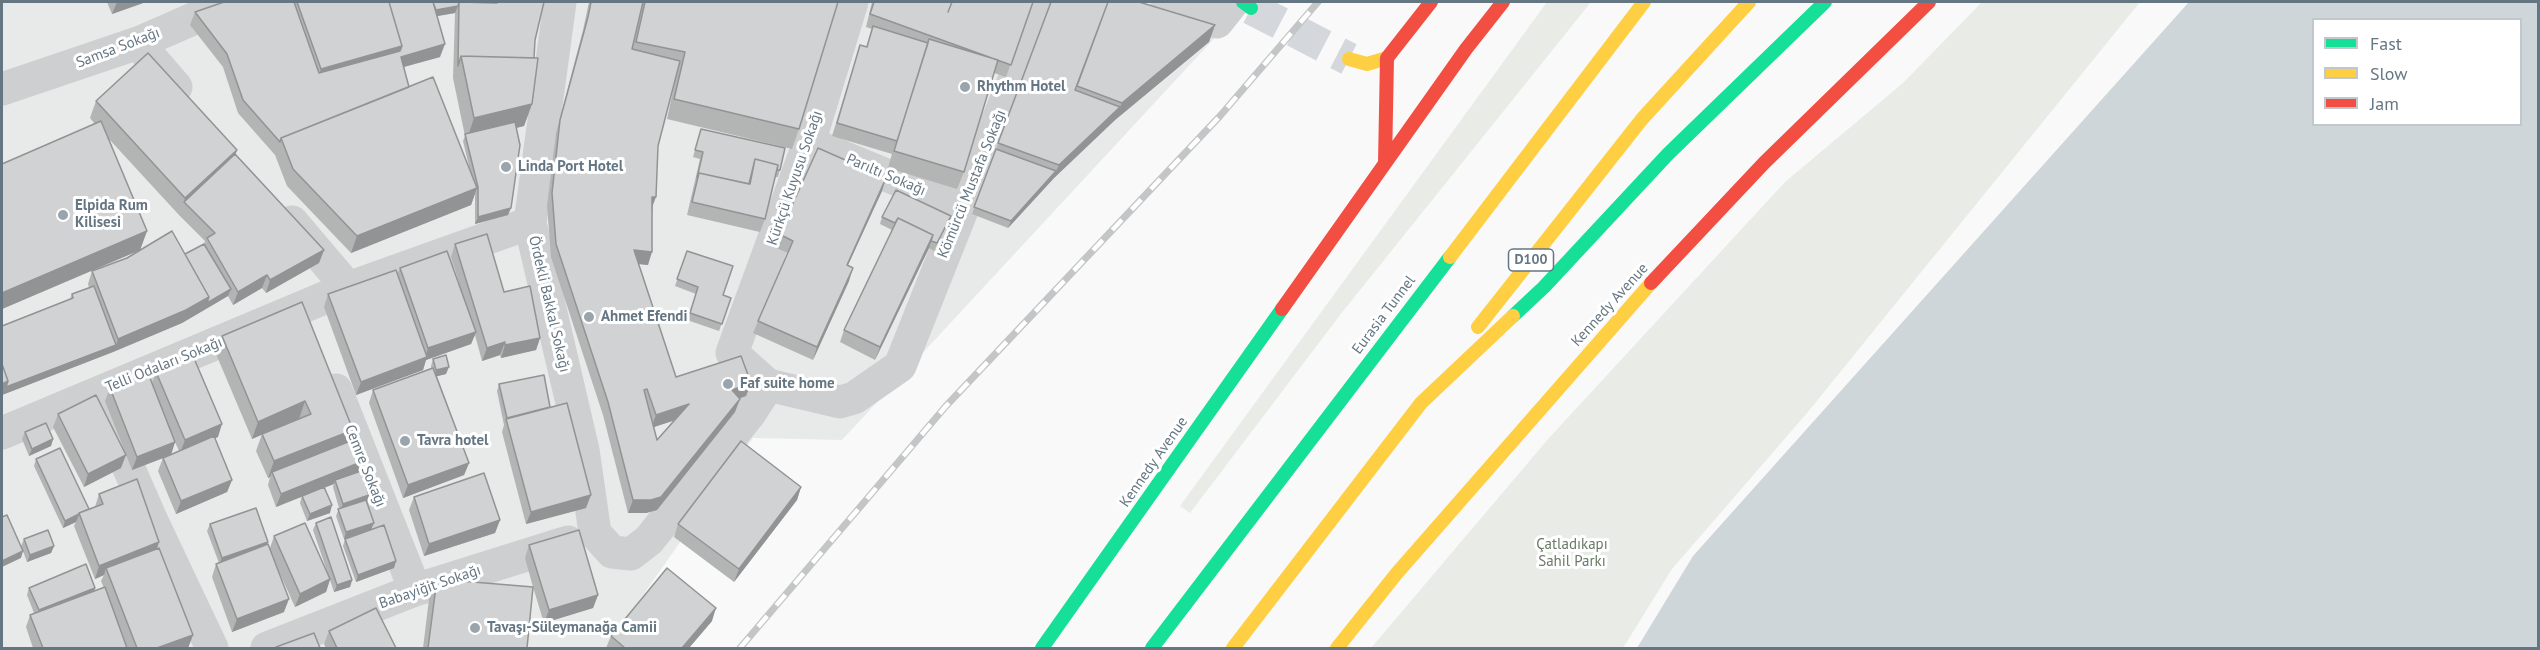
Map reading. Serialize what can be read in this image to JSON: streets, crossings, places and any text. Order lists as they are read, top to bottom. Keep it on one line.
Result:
{"streets":{"main road":["D100","Kennedy Avenue","Eurasia Tunnel"],"street":["Samsa Sokağı","Parıltı Sokağı","Kürkçü Kuyusu Sokağı","Kömürcü Mustafa Sokağı","Ördekli Bakkal Sokağı","Telli Odaları Sokağı","Cemre Sokağı","Babayiğit Sokağı"]},"crossings":[["Parıltı Sokağı","Kürkçü Kuyusu Sokağı"],["Parıltı Sokağı","Kömürcü Mustafa Sokağı"],["Kürkçü Kuyusu Sokağı","Kömürcü Mustafa Sokağı"],["Ördekli Bakkal Sokağı","Telli Odaları Sokağı"],["Ördekli Bakkal Sokağı","Babayiğit Sokağı"],["Cemre Sokağı","Babayiğit Sokağı"]],"parks":["Çatladıkapı Sahil Parkı"],"places":["Rhythm Hotel","Linda Port Hotel","Elpida Rum Kilisesi","Ahmet Efendi","Faf suite home","Tavra hotel","Tavaşı-Süleymanağa Camii"],"legend":["Fast","Slow","Jam"]}
